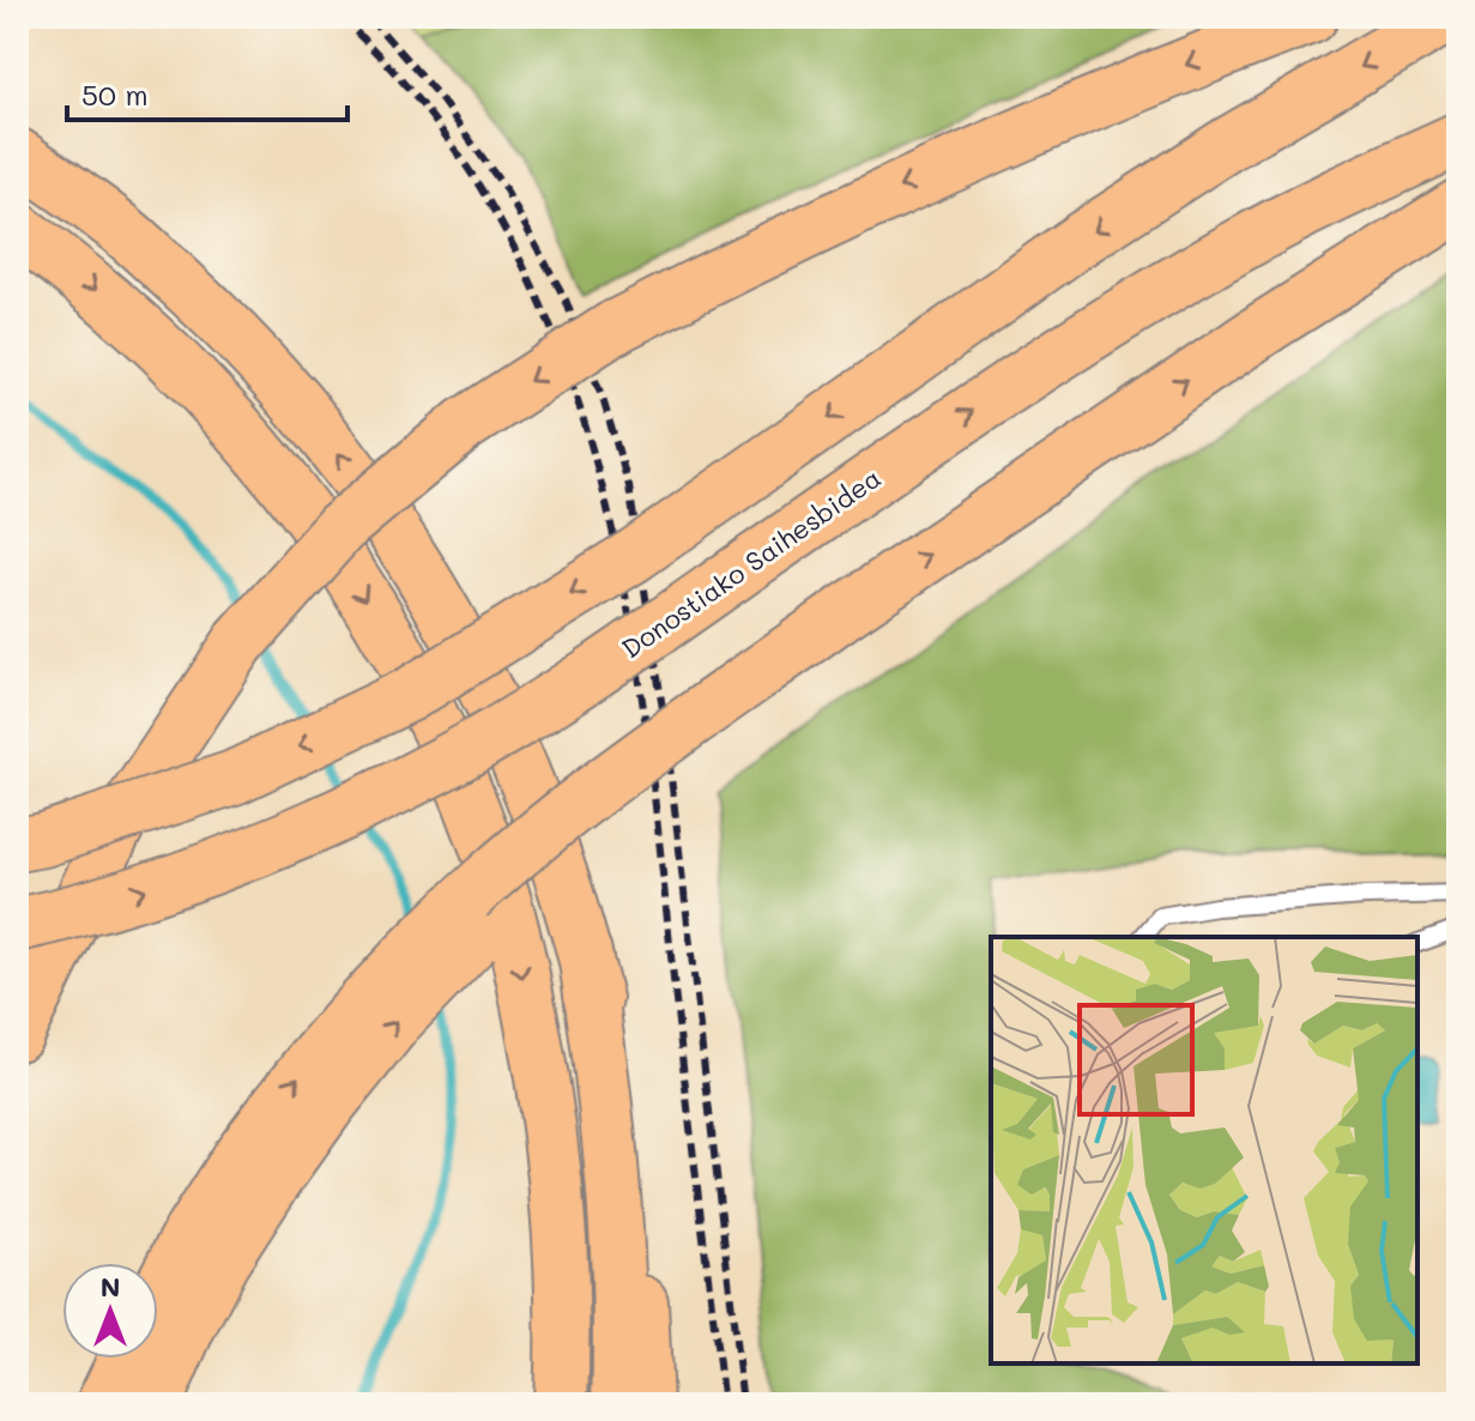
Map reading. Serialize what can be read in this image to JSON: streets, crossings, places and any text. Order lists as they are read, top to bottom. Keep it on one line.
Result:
{"streets":{"main road":["Donostiako Saihesbidea"]},"scale_bar":"50 m","north":"top"}
